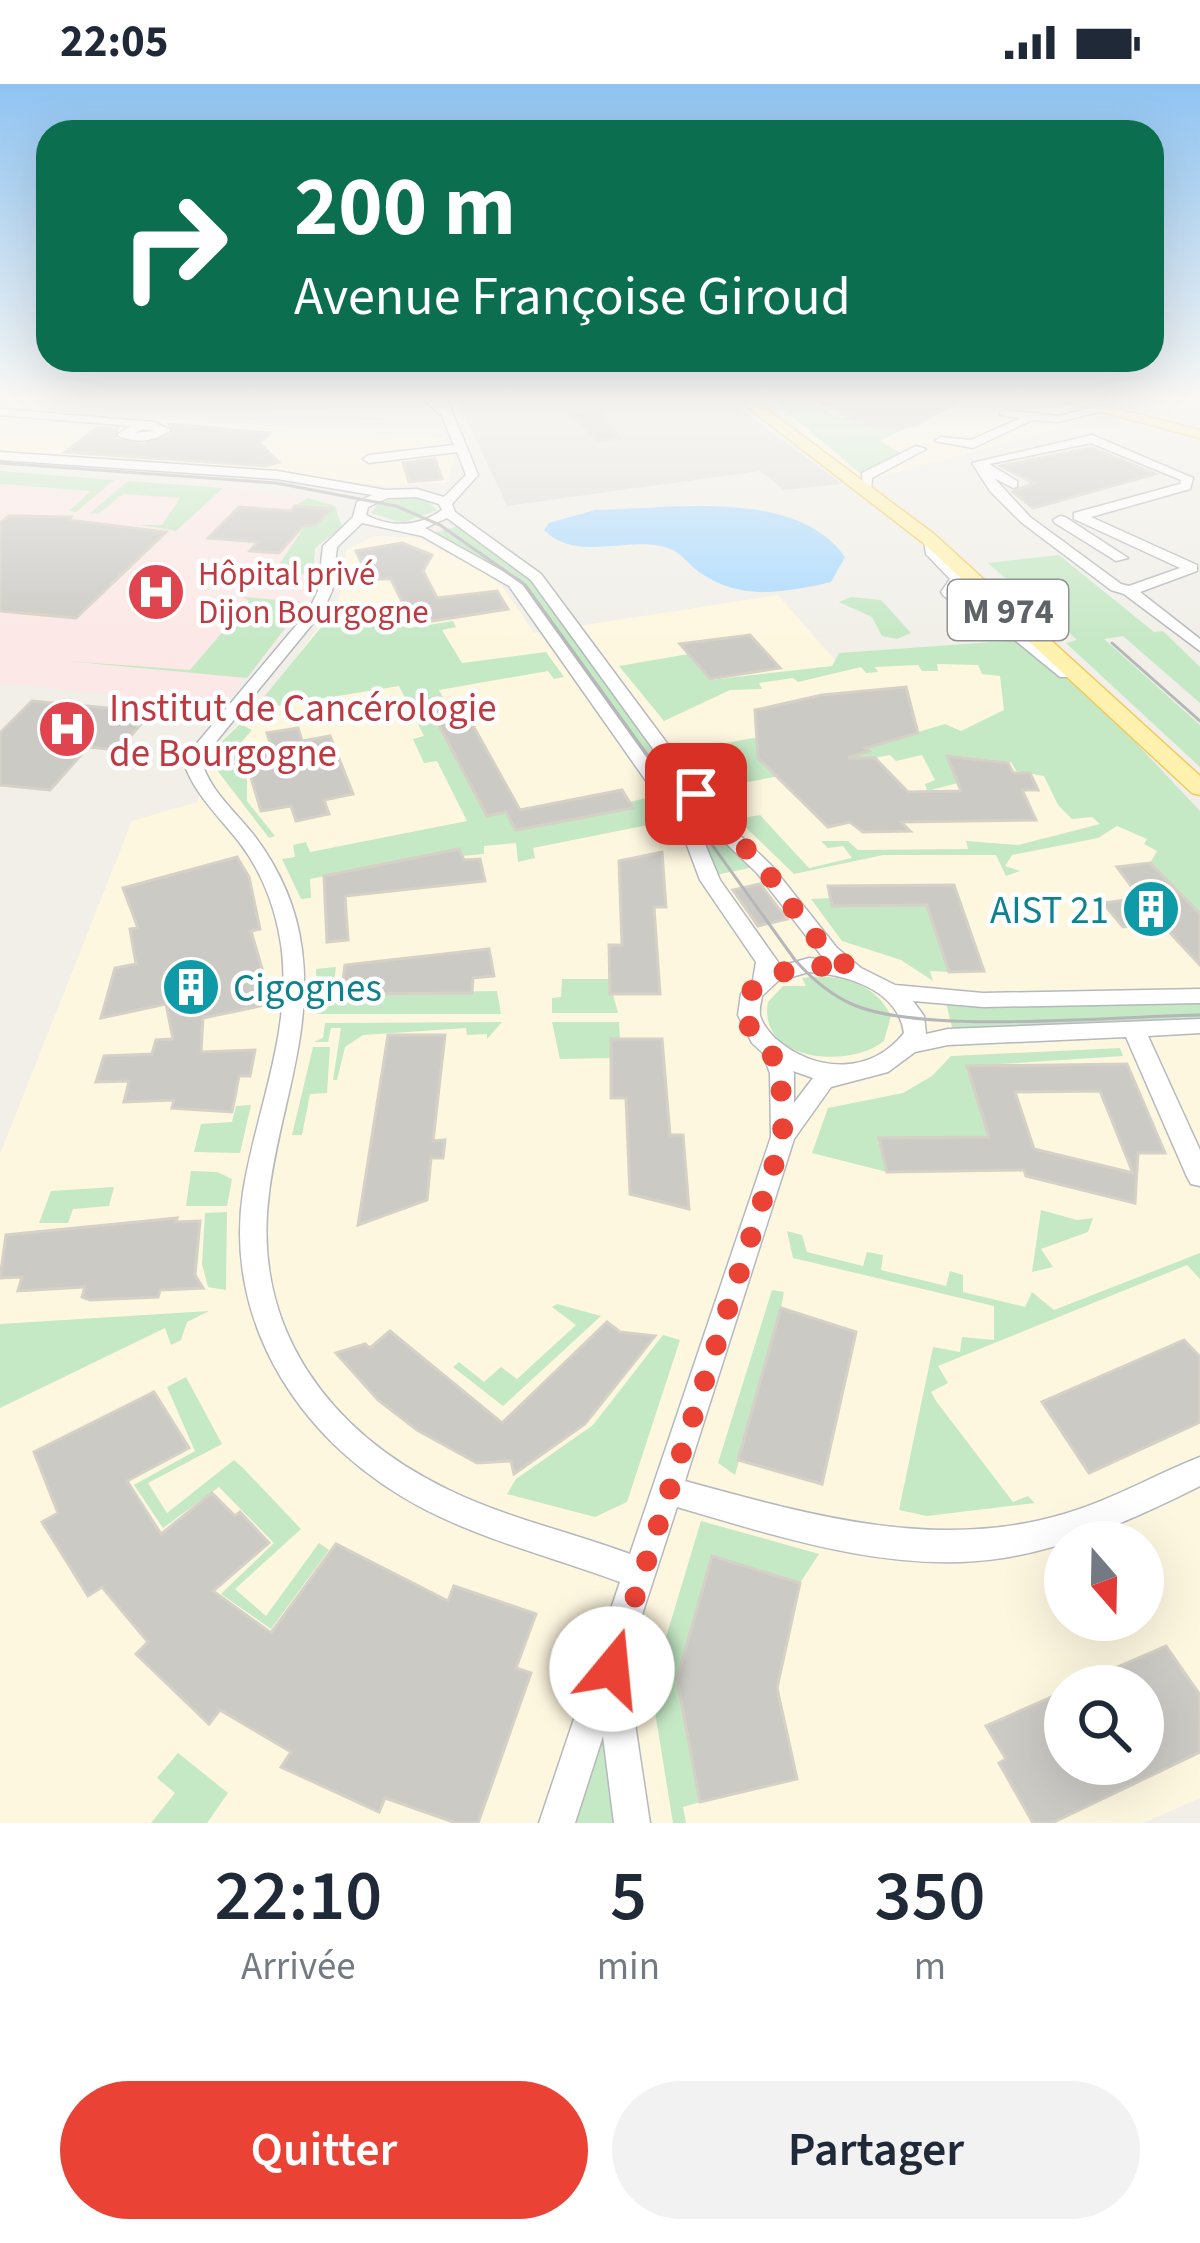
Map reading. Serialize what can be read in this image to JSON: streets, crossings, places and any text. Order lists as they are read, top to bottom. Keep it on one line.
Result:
{"streets":{"main road":["M 974"]},"places":{"hospital":["Hôpital privé Dijon Bourgogne","Institut de Cancérologie de Bourgogne"],"building":["AIST 21","Cigognes"]},"north":"bottom","page":{"status":"22:05","turn":["200 m","Avenue Françoise Giroud"],"eta":["22:10","Arrivée","5","min","350","m"],"buttons":["Quitter","Partager"]}}
